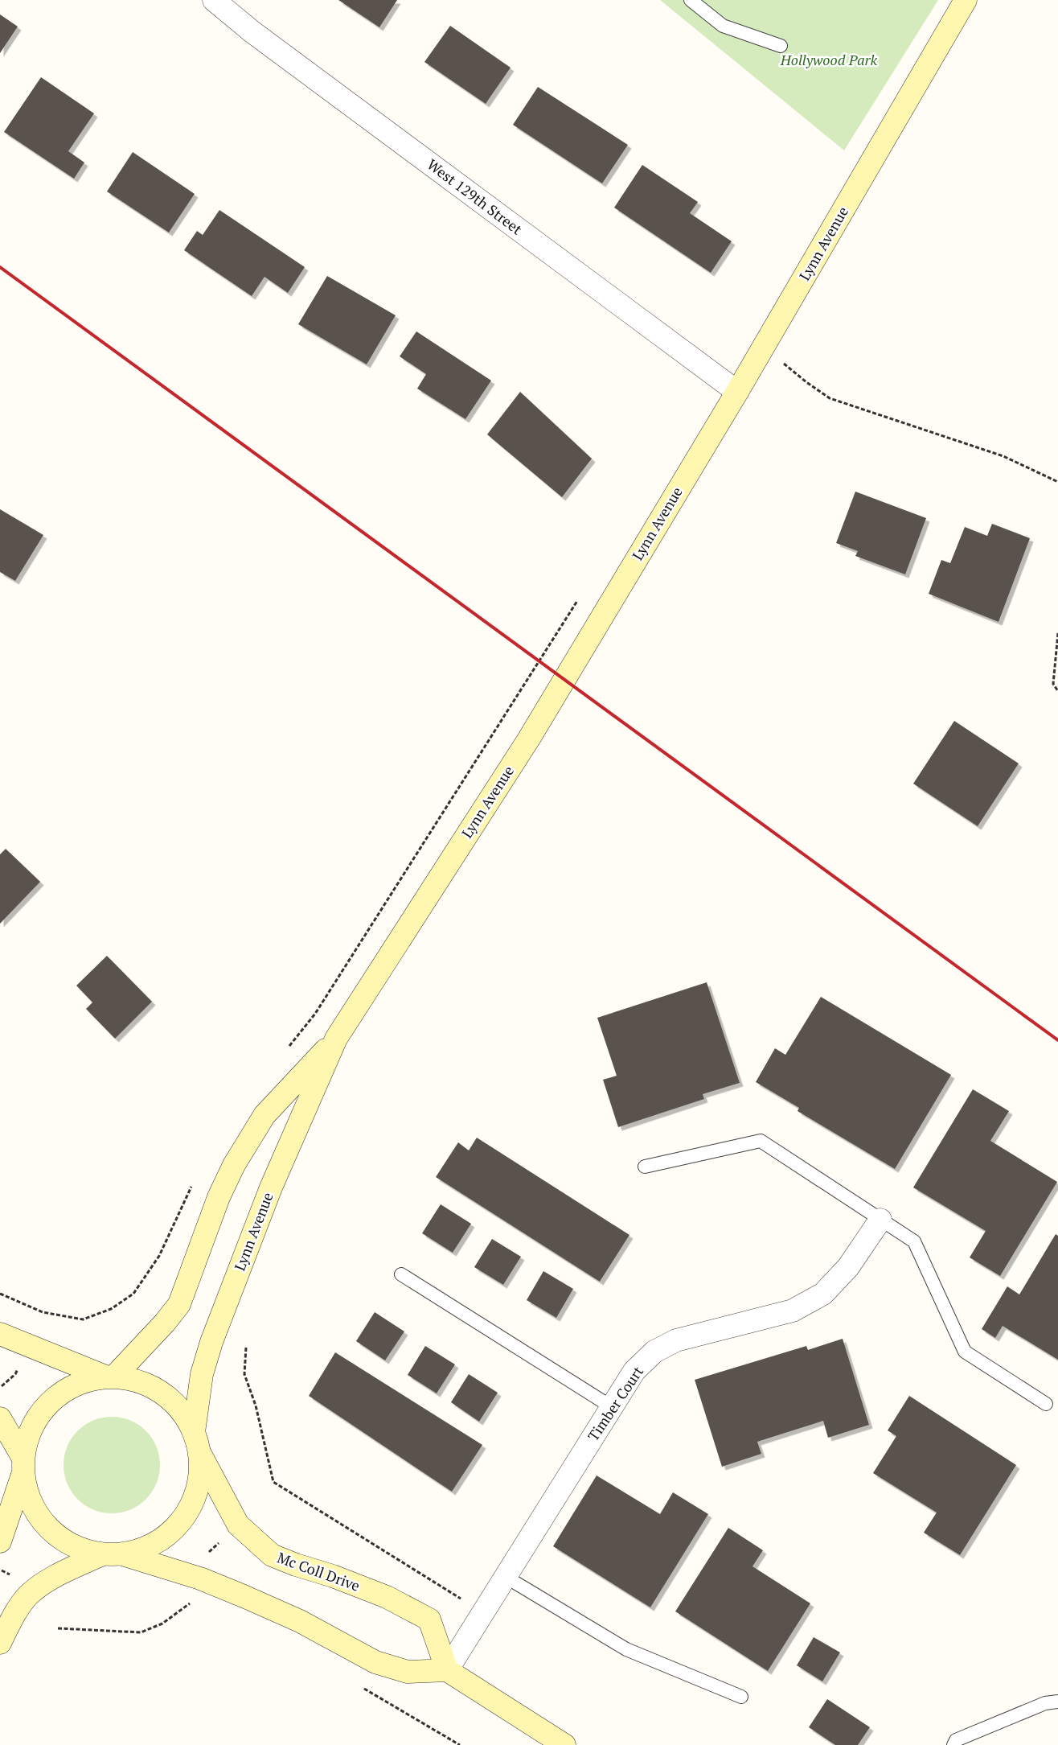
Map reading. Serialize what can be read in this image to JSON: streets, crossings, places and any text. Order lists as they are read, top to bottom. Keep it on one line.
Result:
{"streets":{"main road":["Lynn Avenue","Mc Coll Drive"],"street":["West 129th Street","Timber Court"]},"crossings":[["West 129th Street","Lynn Avenue"],["Timber Court","Mc Coll Drive"]],"parks":["Hollywood Park"]}
